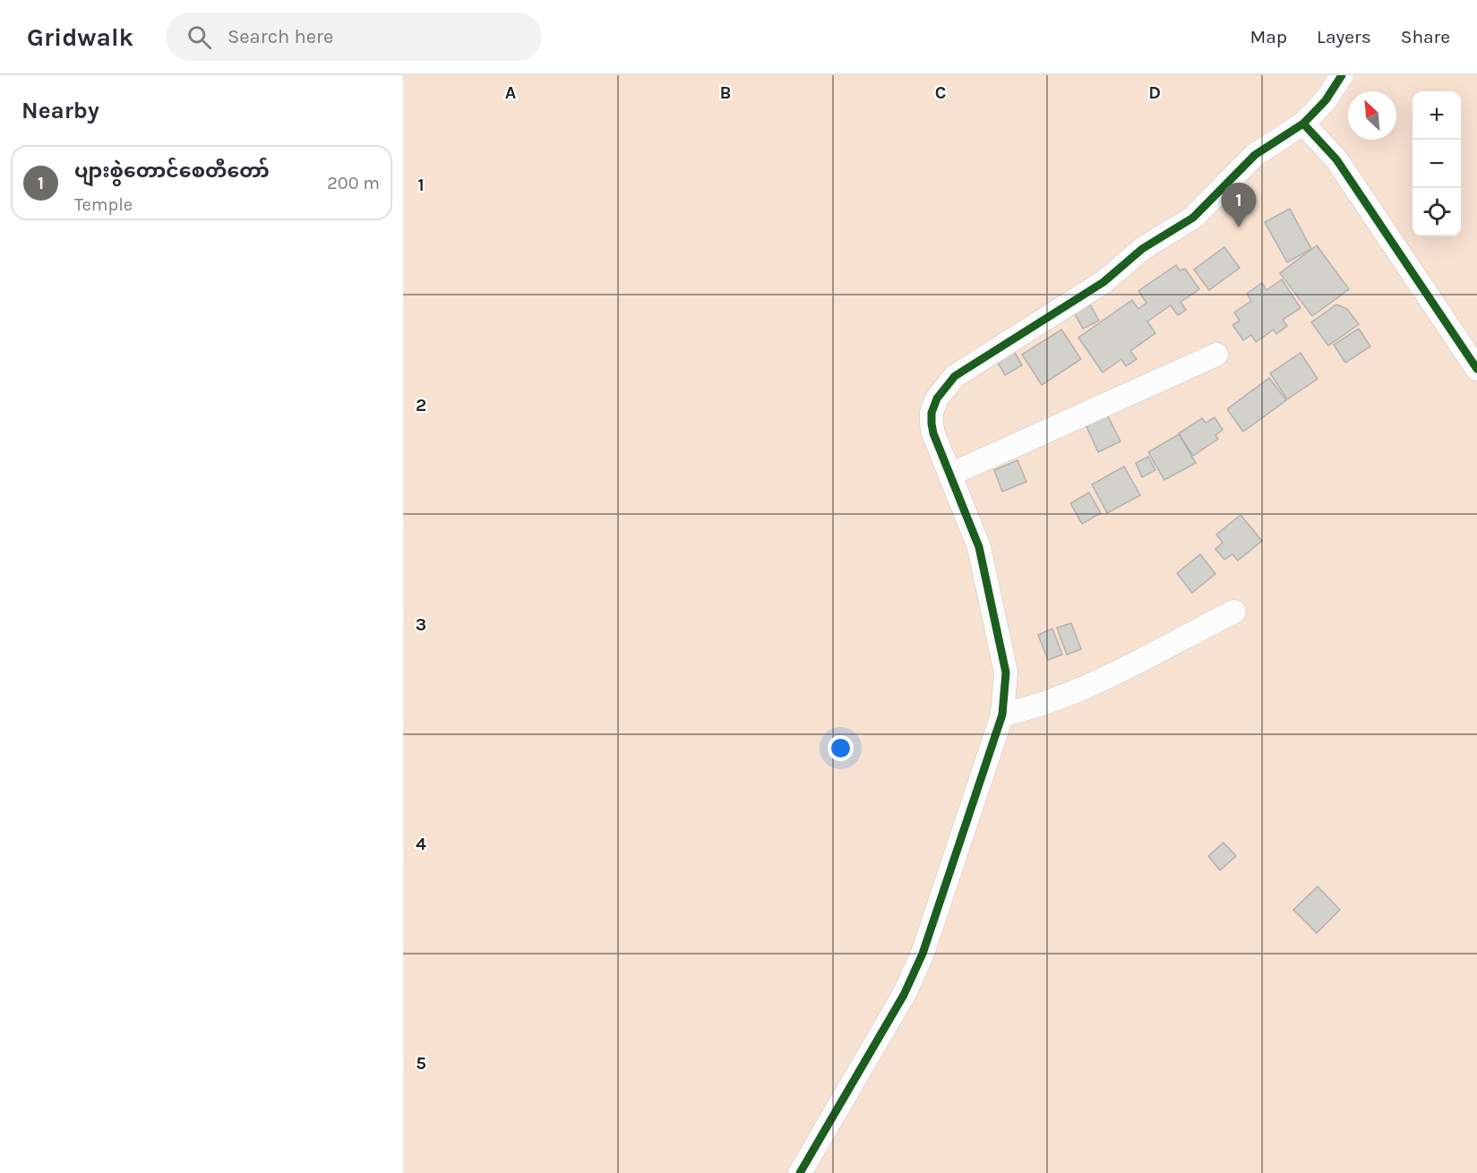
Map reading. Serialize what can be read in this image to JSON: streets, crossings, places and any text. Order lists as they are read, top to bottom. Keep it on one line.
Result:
{"north":"top left","page":{"header":"Gridwalk","search":"Search here","nav":["Map","Layers","Share"],"heading":"Nearby","map_buttons":["+","−"],"list":[{"mark":"1","name":"ပျားစွဲတောင်စေတီတော်","note":"Temple","value":"200 m"}],"pins":"1"},"grid":{"columns":["A","B","C","D"],"rows":["1","2","3","4","5"]}}
